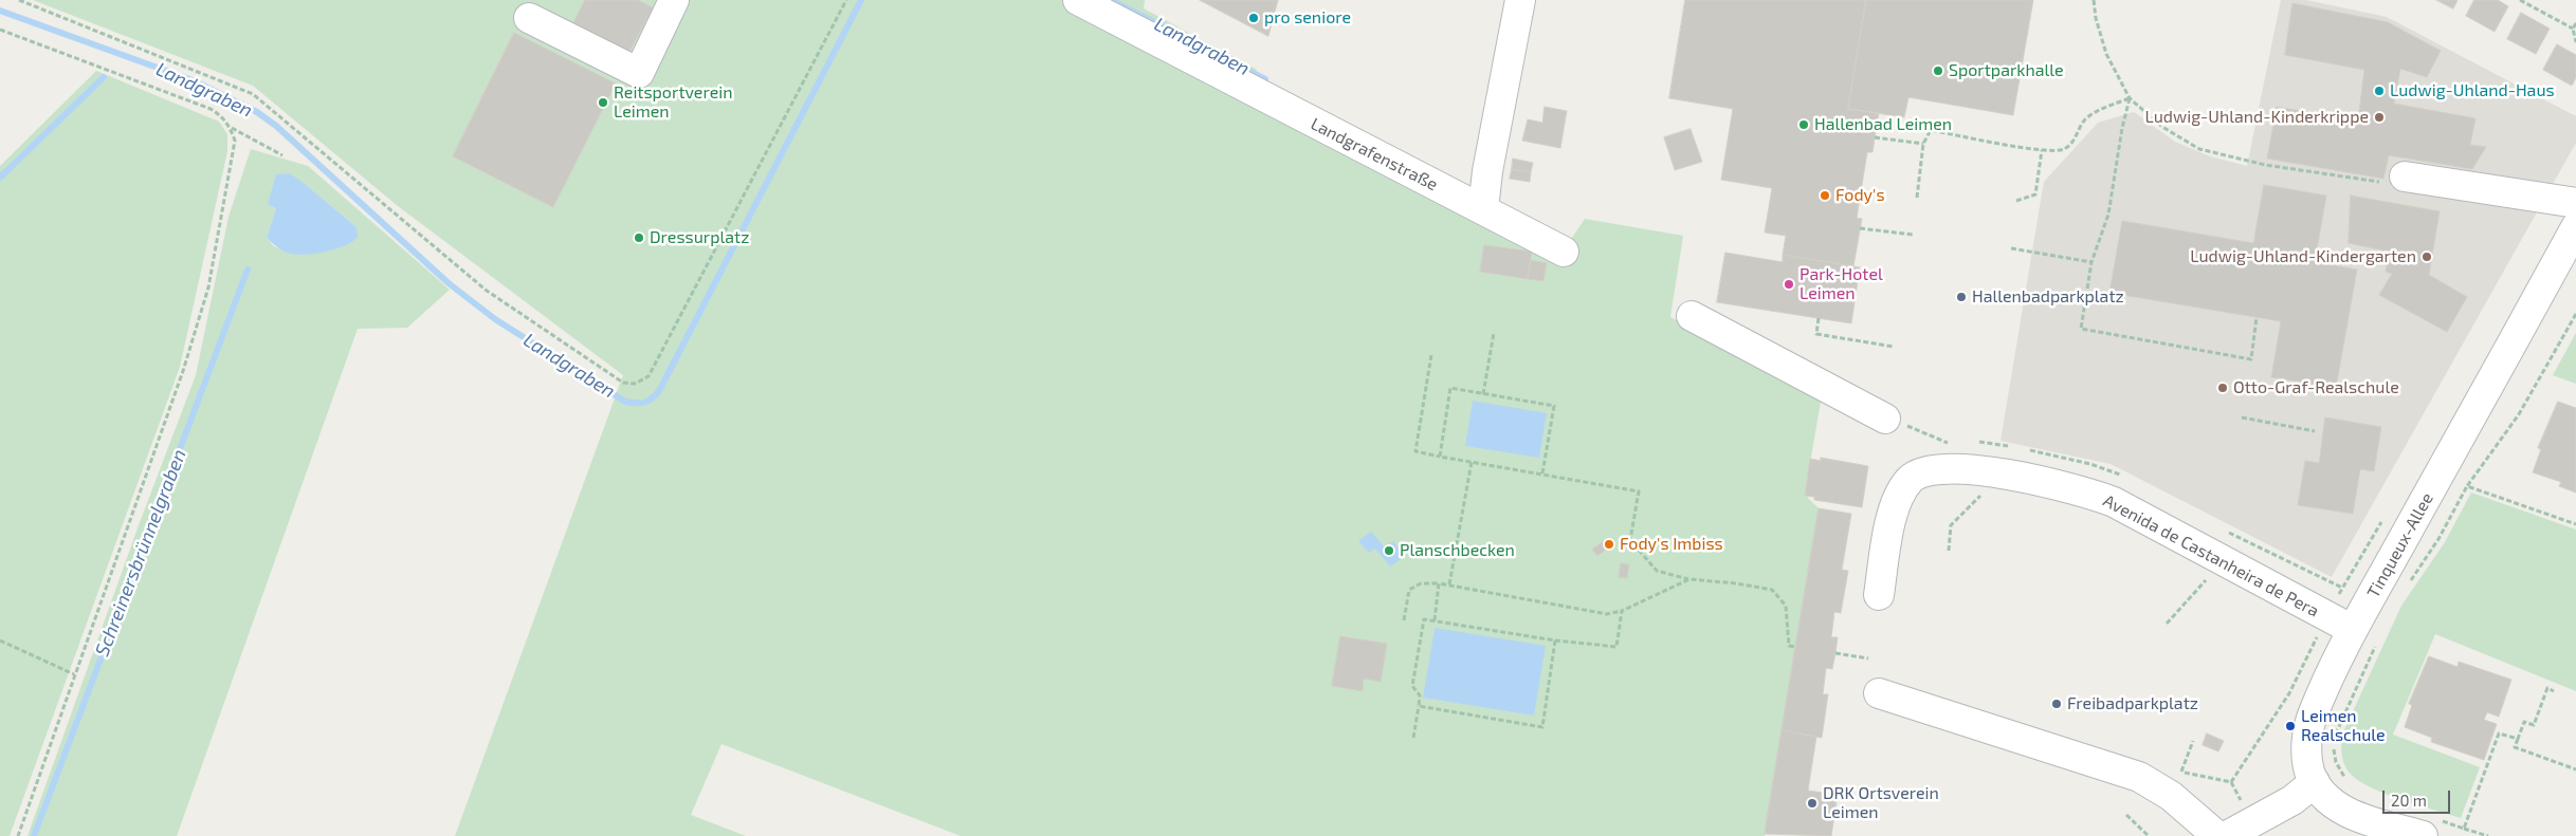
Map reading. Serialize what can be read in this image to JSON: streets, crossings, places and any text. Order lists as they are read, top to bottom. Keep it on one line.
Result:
{"streets":{"street":["Landgrafenstraße","Tinqueux-Allee","Avenida de Castanheira de Pera"]},"crossings":[["Tinqueux-Allee","Avenida de Castanheira de Pera"]],"water":["Landgraben","Schreinersbrünnelgraben"],"places":["pro seniore","Sportparkhalle","Ludwig-Uhland-Haus","Reitsportverein Leimen","Ludwig-Uhland-Kinderkrippe","Hallenbad Leimen","Fody's","Dressurplatz","Ludwig-Uhland-Kindergarten","Park-Hotel Leimen","Hallenbadparkplatz","Otto-Graf-Realschule","Fody's Imbiss","Planschbecken","Freibadparkplatz","Leimen Realschule","DRK Ortsverein Leimen"],"scale_bar":"20 m"}
